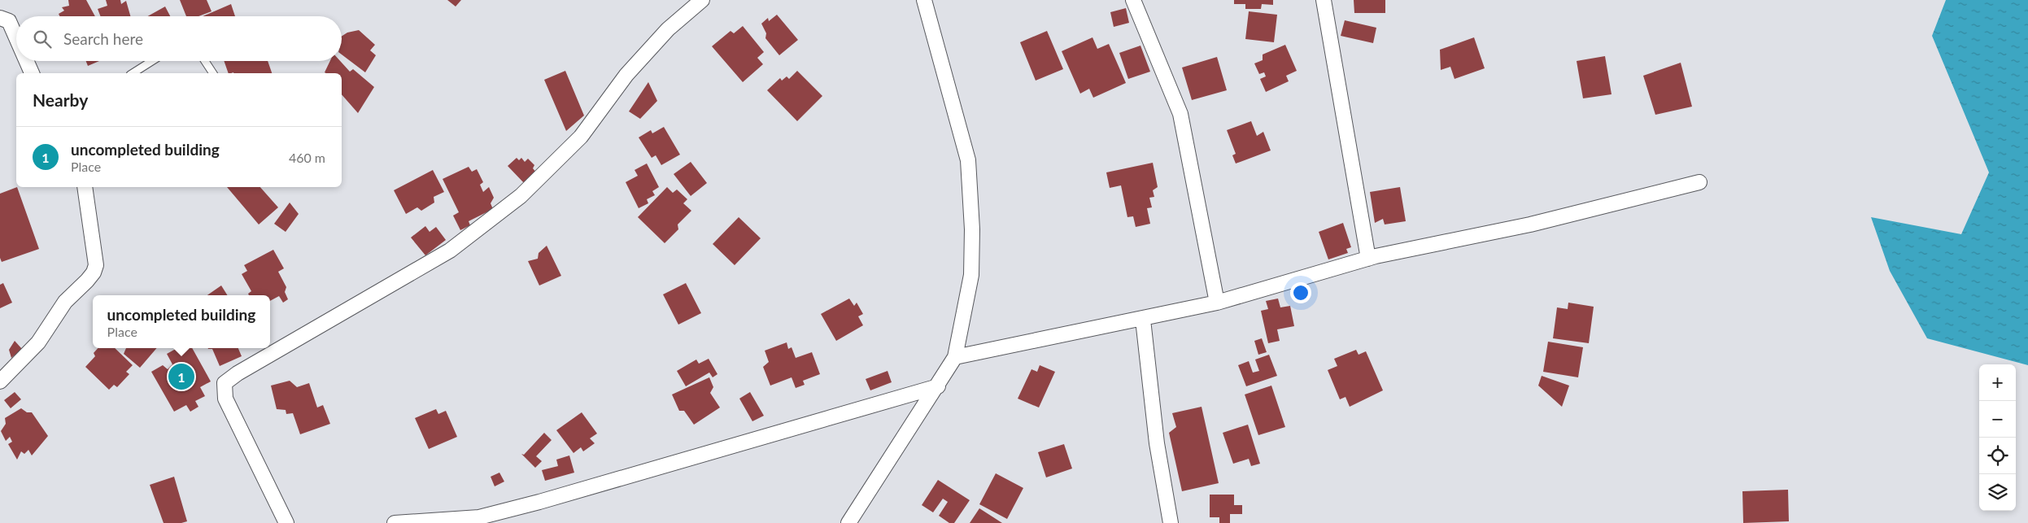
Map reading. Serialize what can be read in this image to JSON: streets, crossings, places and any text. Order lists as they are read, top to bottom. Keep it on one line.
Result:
{"page":{"search":"Search here","heading":"Nearby","list":[{"mark":"1","name":"uncompleted building","note":"Place","value":"460 m"}],"popup":["uncompleted building","Place"],"pins":"1","map_buttons":["+","−"]}}
